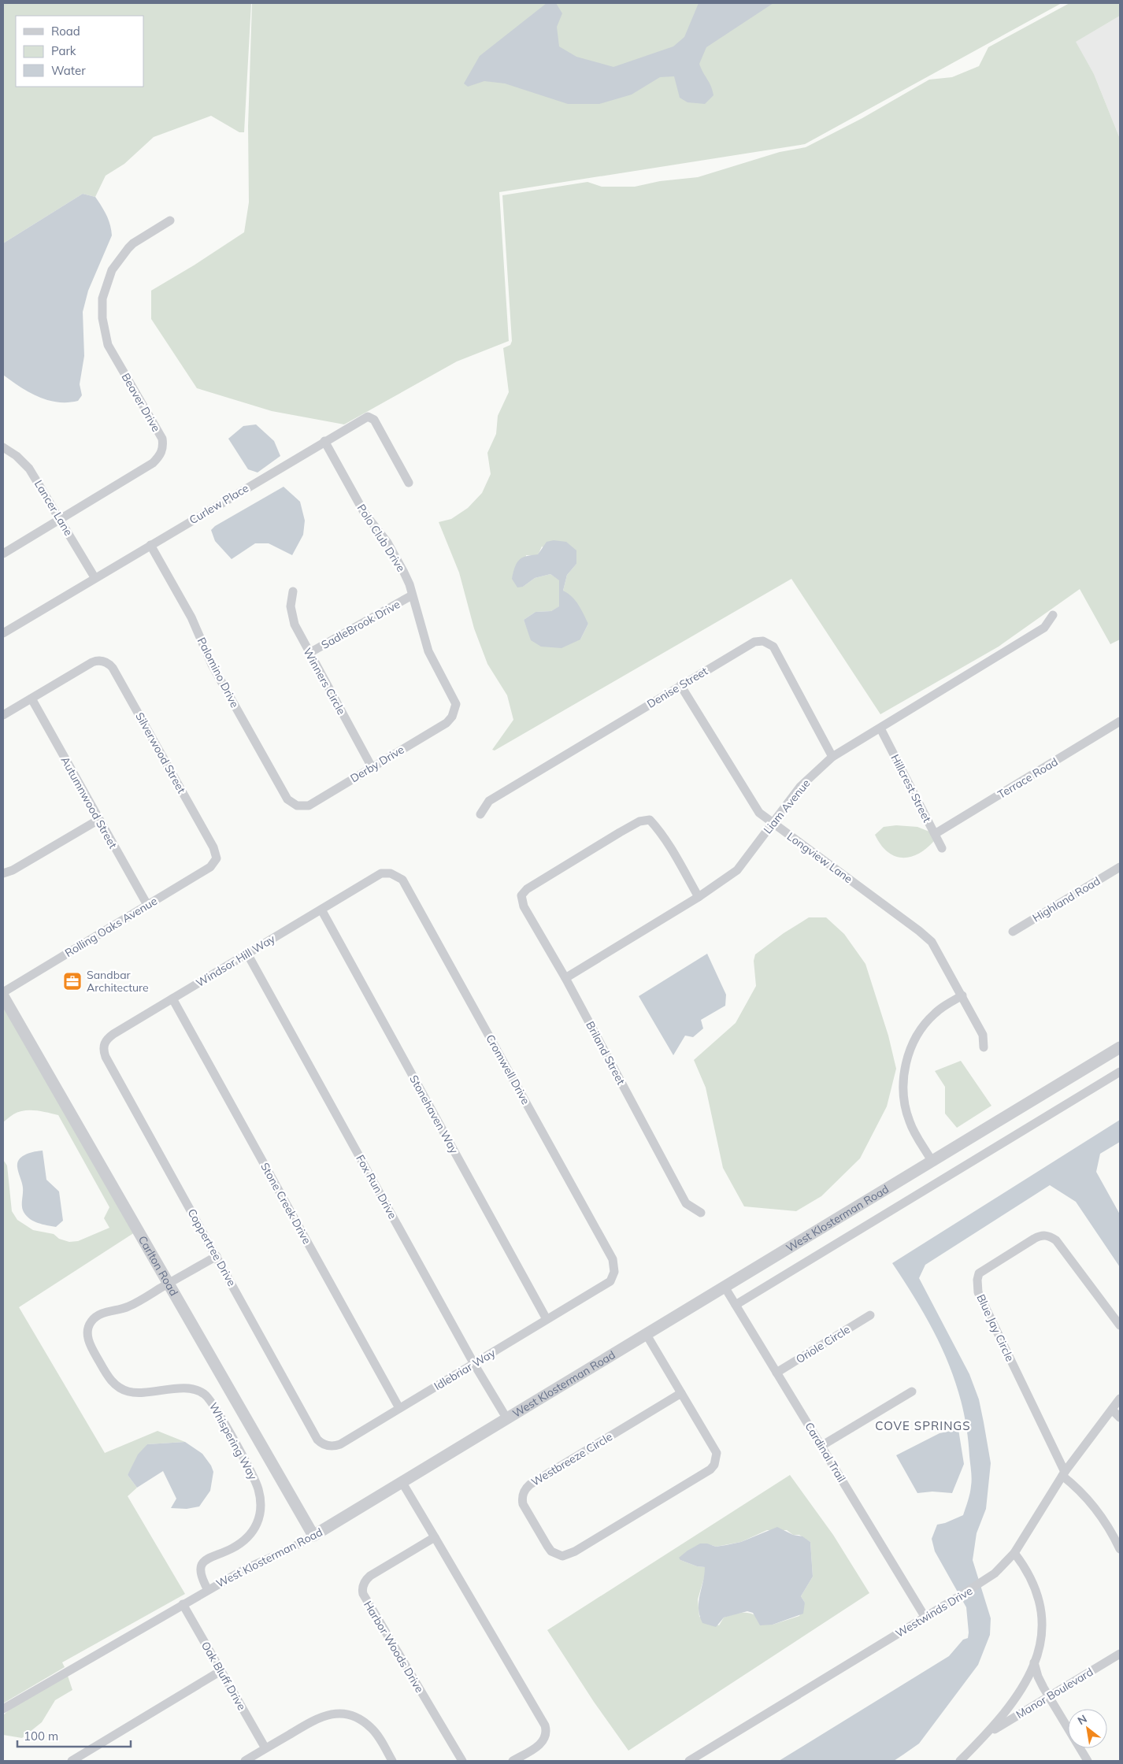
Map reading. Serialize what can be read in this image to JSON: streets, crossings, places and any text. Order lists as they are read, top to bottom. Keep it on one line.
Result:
{"streets":{"street":["Beaver Drive","Curlew Place","Lancer Lane","Polo Club Drive","SadleBrook Drive","Palomino Drive","Winners Circle","Denise Street","Silverwood Street","Derby Drive","Terrace Road","Hillcrest Street","Autumnwood Street","Liam Avenue","Longview Lane","Highland Road","Rolling Oaks Avenue","Windsor Hill Way","Briland Street","Cromwell Drive","Stonehaven Way","Fox Run Drive","Stone Creek Drive","West Klosterman Road","Coppertree Drive","Carlton Road","Blue Jay Circle","Oriole Circle","Idlebriar Way","Whispering Way","Cardinal Trail","Westbreeze Circle","Westwinds Drive","Harbor Woods Drive","Oak Bluff Drive","Manor Boulevard"]},"crossings":[["Beaver Drive","Lancer Lane"],["Curlew Place","Lancer Lane"],["Curlew Place","Polo Club Drive"],["Curlew Place","Palomino Drive"],["Polo Club Drive","SadleBrook Drive"],["Polo Club Drive","Derby Drive"],["SadleBrook Drive","Winners Circle"],["Palomino Drive","Derby Drive"],["Winners Circle","Derby Drive"],["Denise Street","Liam Avenue"],["Denise Street","Longview Lane"],["Silverwood Street","Autumnwood Street"],["Silverwood Street","Rolling Oaks Avenue"],["Terrace Road","Hillcrest Street"],["Hillcrest Street","Liam Avenue"],["Autumnwood Street","Rolling Oaks Avenue"],["Liam Avenue","Longview Lane"],["Liam Avenue","Briland Street"],["Windsor Hill Way","Cromwell Drive"],["Windsor Hill Way","Stonehaven Way"],["Windsor Hill Way","Fox Run Drive"],["Windsor Hill Way","Stone Creek Drive"],["Windsor Hill Way","Coppertree Drive"],["Cromwell Drive","Idlebriar Way"],["Stonehaven Way","Idlebriar Way"],["Fox Run Drive","West Klosterman Road"],["Fox Run Drive","Idlebriar Way"],["Stone Creek Drive","Idlebriar Way"],["West Klosterman Road","Carlton Road"],["West Klosterman Road","Whispering Way"],["West Klosterman Road","Cardinal Trail"],["West Klosterman Road","Oak Bluff Drive"],["Coppertree Drive","Idlebriar Way"],["Coppertree Drive","Whispering Way"],["Carlton Road","Whispering Way"],["Blue Jay Circle","Westwinds Drive"],["Oriole Circle","Cardinal Trail"],["Cardinal Trail","Westwinds Drive"]],"districts":["COVE SPRINGS"],"places":{"office":["Sandbar Architecture"]},"legend":["Road","Park","Water"],"scale_bar":"100 m","north":"top left"}
